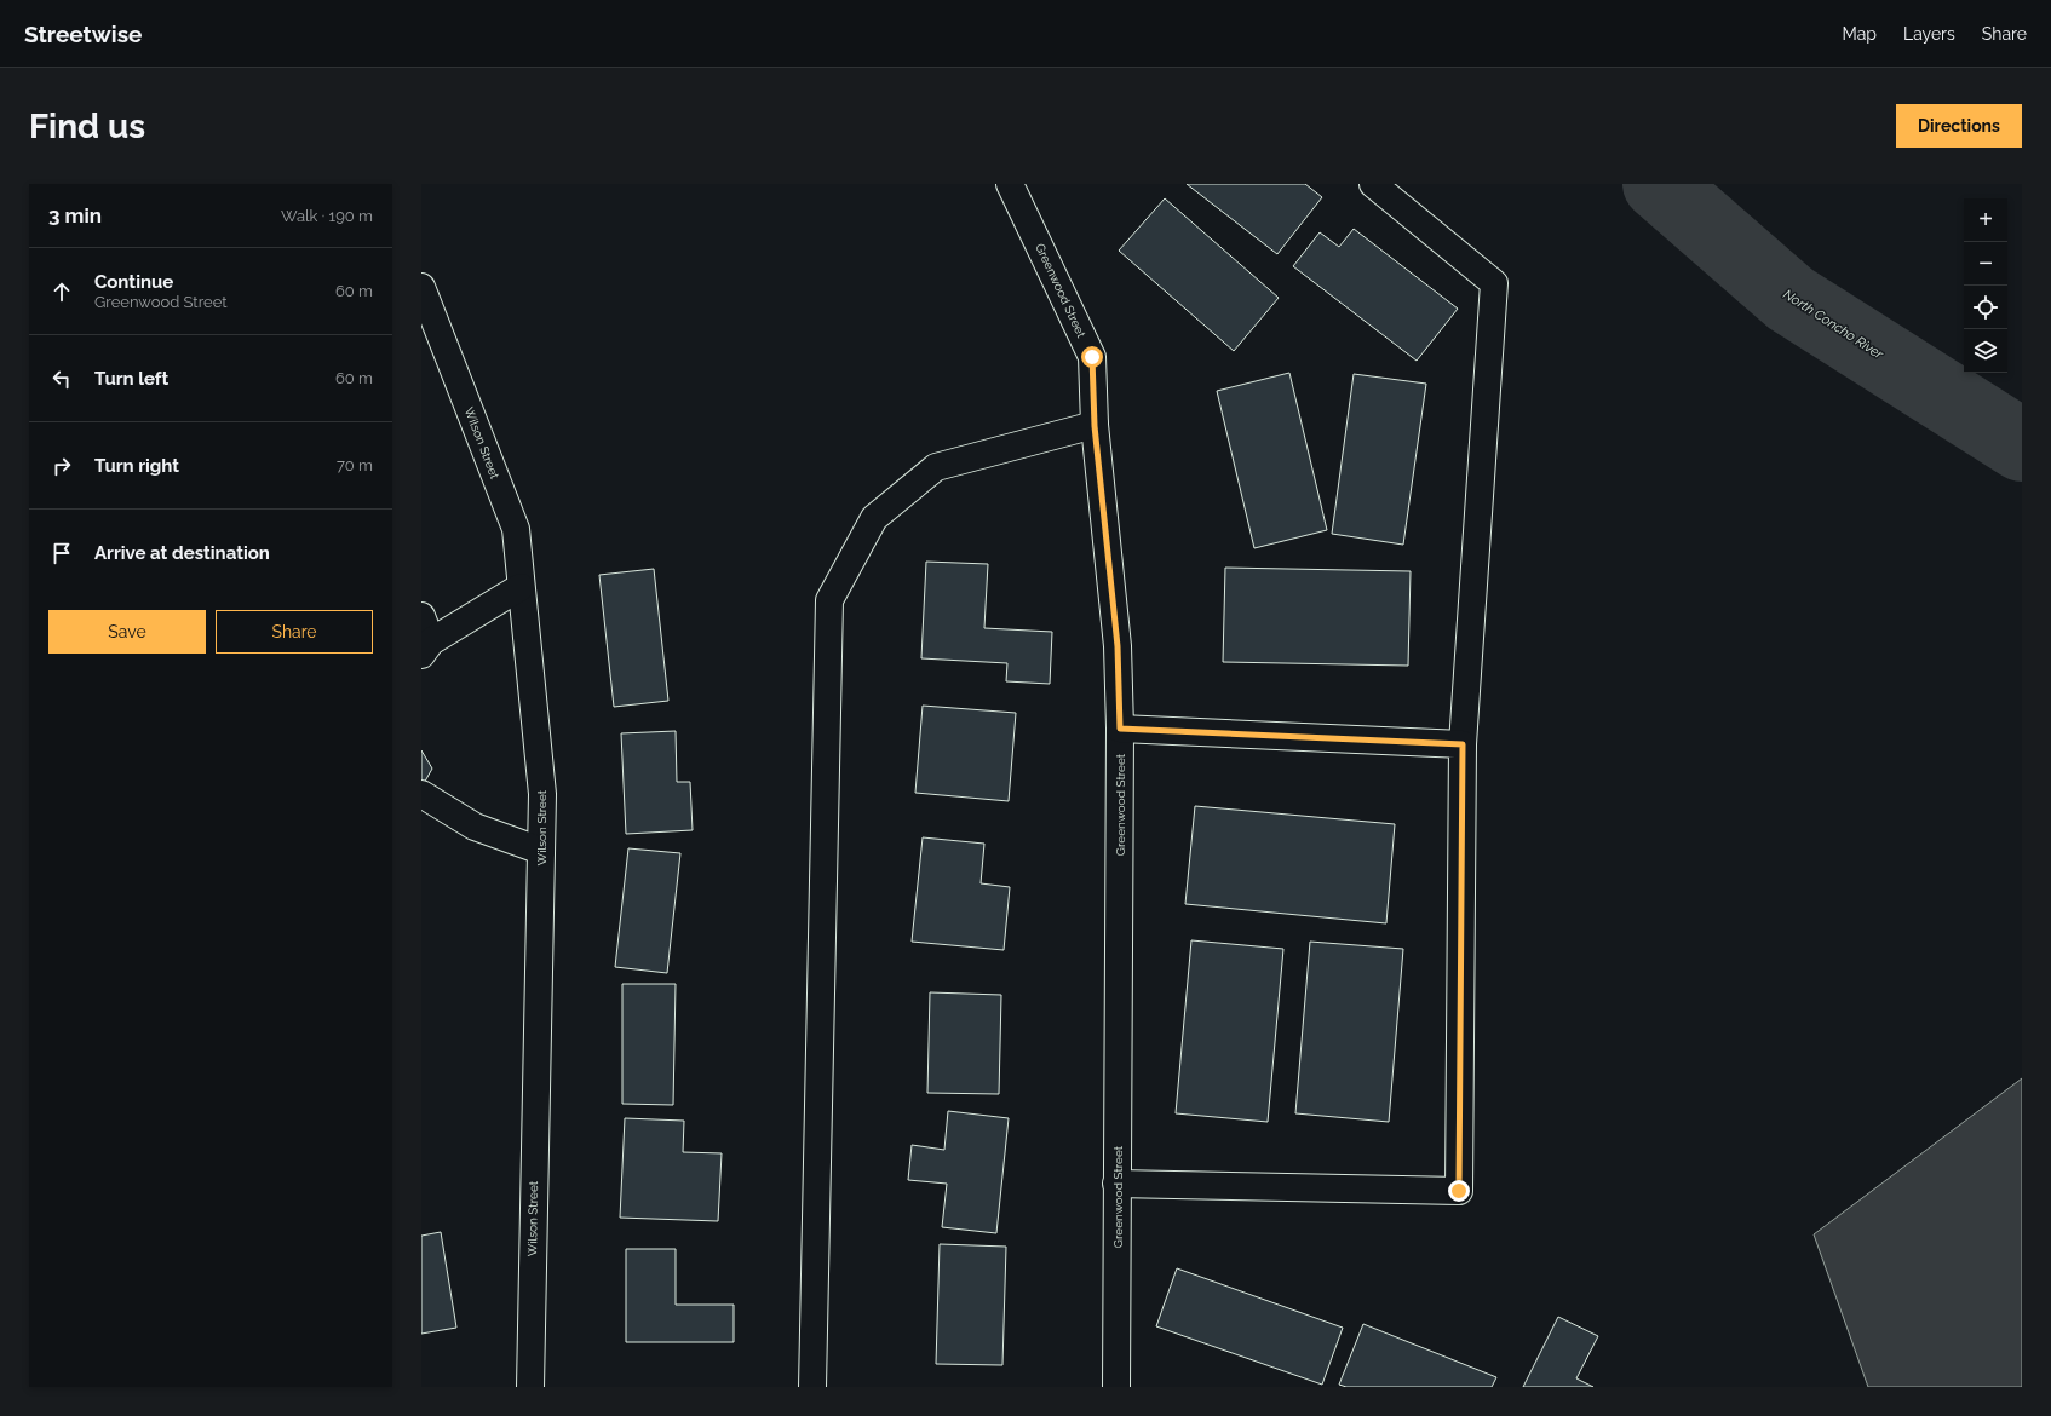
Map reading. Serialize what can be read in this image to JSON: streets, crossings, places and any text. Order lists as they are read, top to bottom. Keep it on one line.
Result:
{"streets":{"street":["Greenwood Street","Wilson Street"]},"water":["North Concho River"],"page":{"header":"Streetwise","nav":["Map","Layers","Share"],"buttons":["Directions",["Save","Share"]],"title":"Find us","heading":["3 min","Walk · 190 m"],"map_buttons":["+","−"],"list":[["Continue","Greenwood Street","60 m"],["Turn left","60 m"],["Turn right","70 m"],"Arrive at destination"]}}
